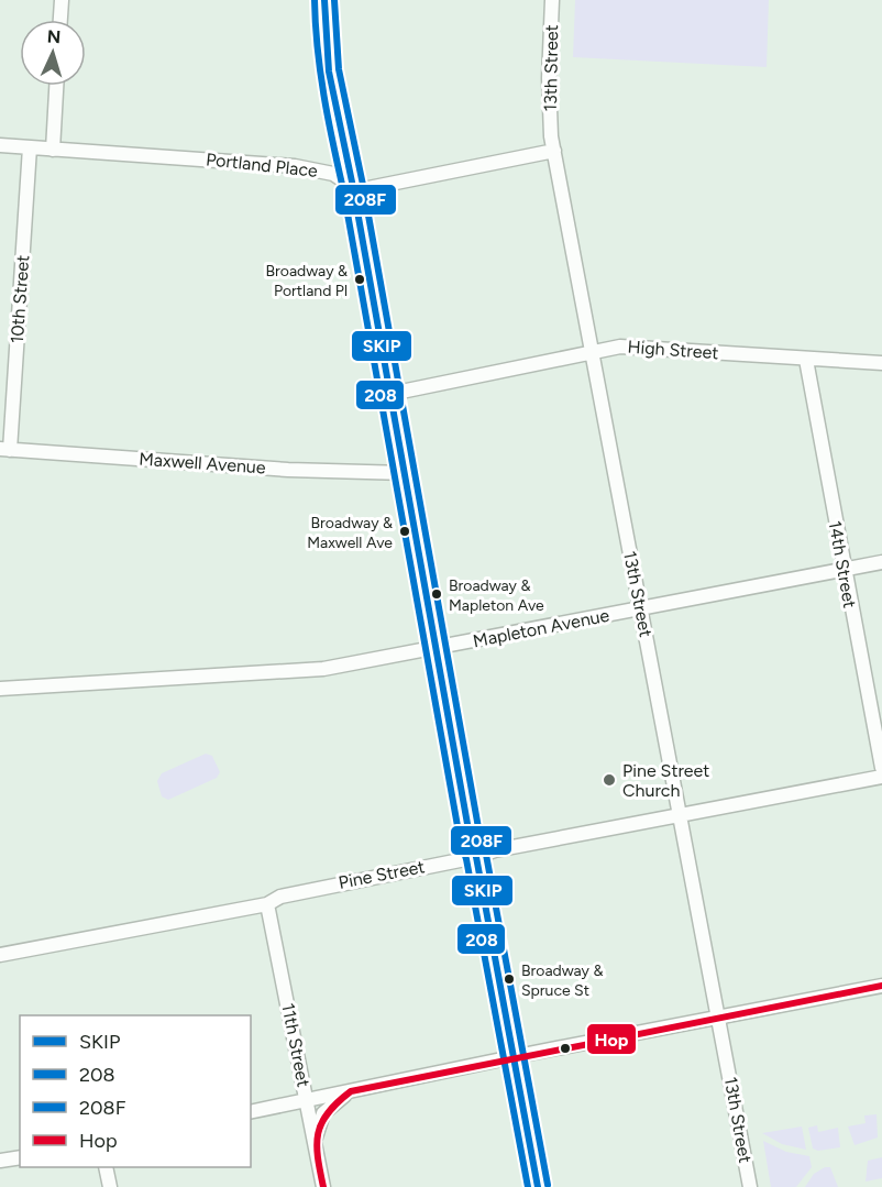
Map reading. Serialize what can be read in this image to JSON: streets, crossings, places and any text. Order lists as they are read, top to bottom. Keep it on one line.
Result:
{"streets":{"street":["13th Street","Portland Place","10th Street","High Street","Maxwell Avenue","14th Street","Mapleton Avenue","Pine Street","11th Street"]},"crossings":[["13th Street","Portland Place"],["13th Street","High Street"],["13th Street","Mapleton Avenue"],["13th Street","Pine Street"],["Portland Place","10th Street"],["10th Street","Maxwell Avenue"],["High Street","14th Street"],["14th Street","Mapleton Avenue"],["Pine Street","11th Street"]],"places":["Broadway & Portland Pl","Broadway & Maxwell Ave","Broadway & Mapleton Ave","Pine Street Church","Broadway & Spruce St"],"lines":["transit line SKIP","transit line 208","transit line 208F","transit line Hop"],"legend":["SKIP","208","208F","Hop"],"north":"top"}
